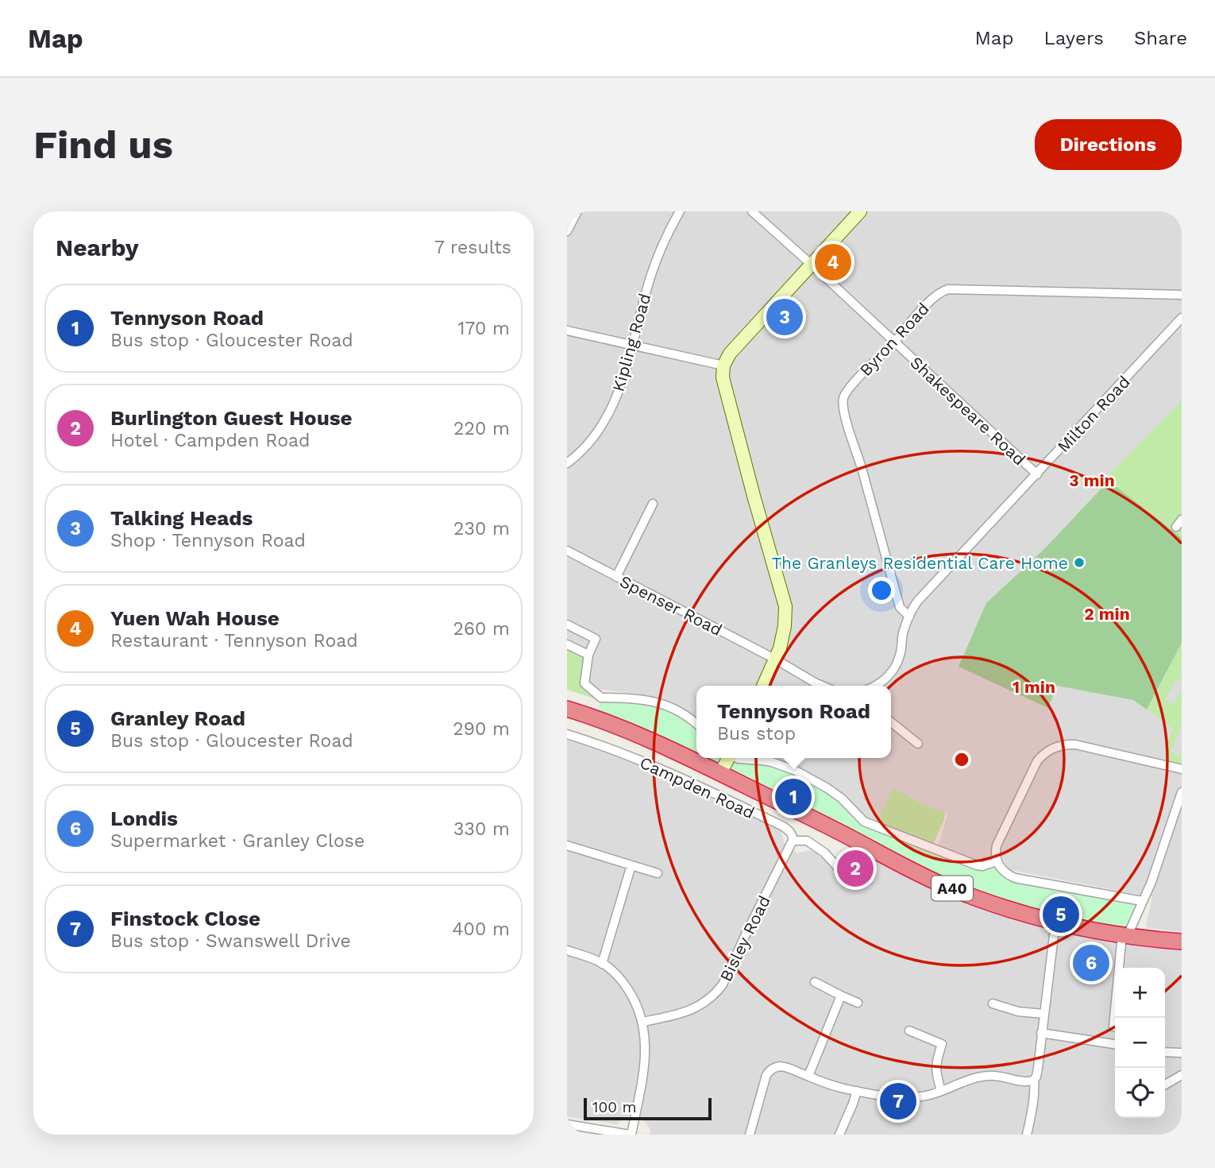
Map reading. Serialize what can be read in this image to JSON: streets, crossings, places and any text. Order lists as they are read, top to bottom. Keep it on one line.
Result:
{"streets":{"highway":["A40"],"street":["Byron Road","Kipling Road","Shakespeare Road","Milton Road","Spenser Road","Campden Road","Bisley Road"]},"crossings":[["Byron Road","Shakespeare Road"],["Byron Road","Milton Road"],["Shakespeare Road","Milton Road"],["Campden Road","Bisley Road"]],"places":["The Granleys Residential Care Home"],"scale_bar":"100 m","page":{"header":"Map","nav":["Map","Layers","Share"],"buttons":"Directions","title":"Find us","heading":["Nearby","7 results"],"pins":["4","3","1","2","5","6","7"],"list":[{"mark":"1","name":"Tennyson Road","note":"Bus stop · Gloucester Road","value":"170 m"},{"mark":"2","name":"Burlington Guest House","note":"Hotel · Campden Road","value":"220 m"},{"mark":"3","name":"Talking Heads","note":"Shop · Tennyson Road","value":"230 m"},{"mark":"4","name":"Yuen Wah House","note":"Restaurant · Tennyson Road","value":"260 m"},{"mark":"5","name":"Granley Road","note":"Bus stop · Gloucester Road","value":"290 m"},{"mark":"6","name":"Londis","note":"Supermarket · Granley Close","value":"330 m"},{"mark":"7","name":"Finstock Close","note":"Bus stop · Swanswell Drive","value":"400 m"}],"popup":["Tennyson Road","Bus stop"],"map_buttons":["+","−"],"scale":"100 m"},"rings":["3 min","2 min","1 min"]}
